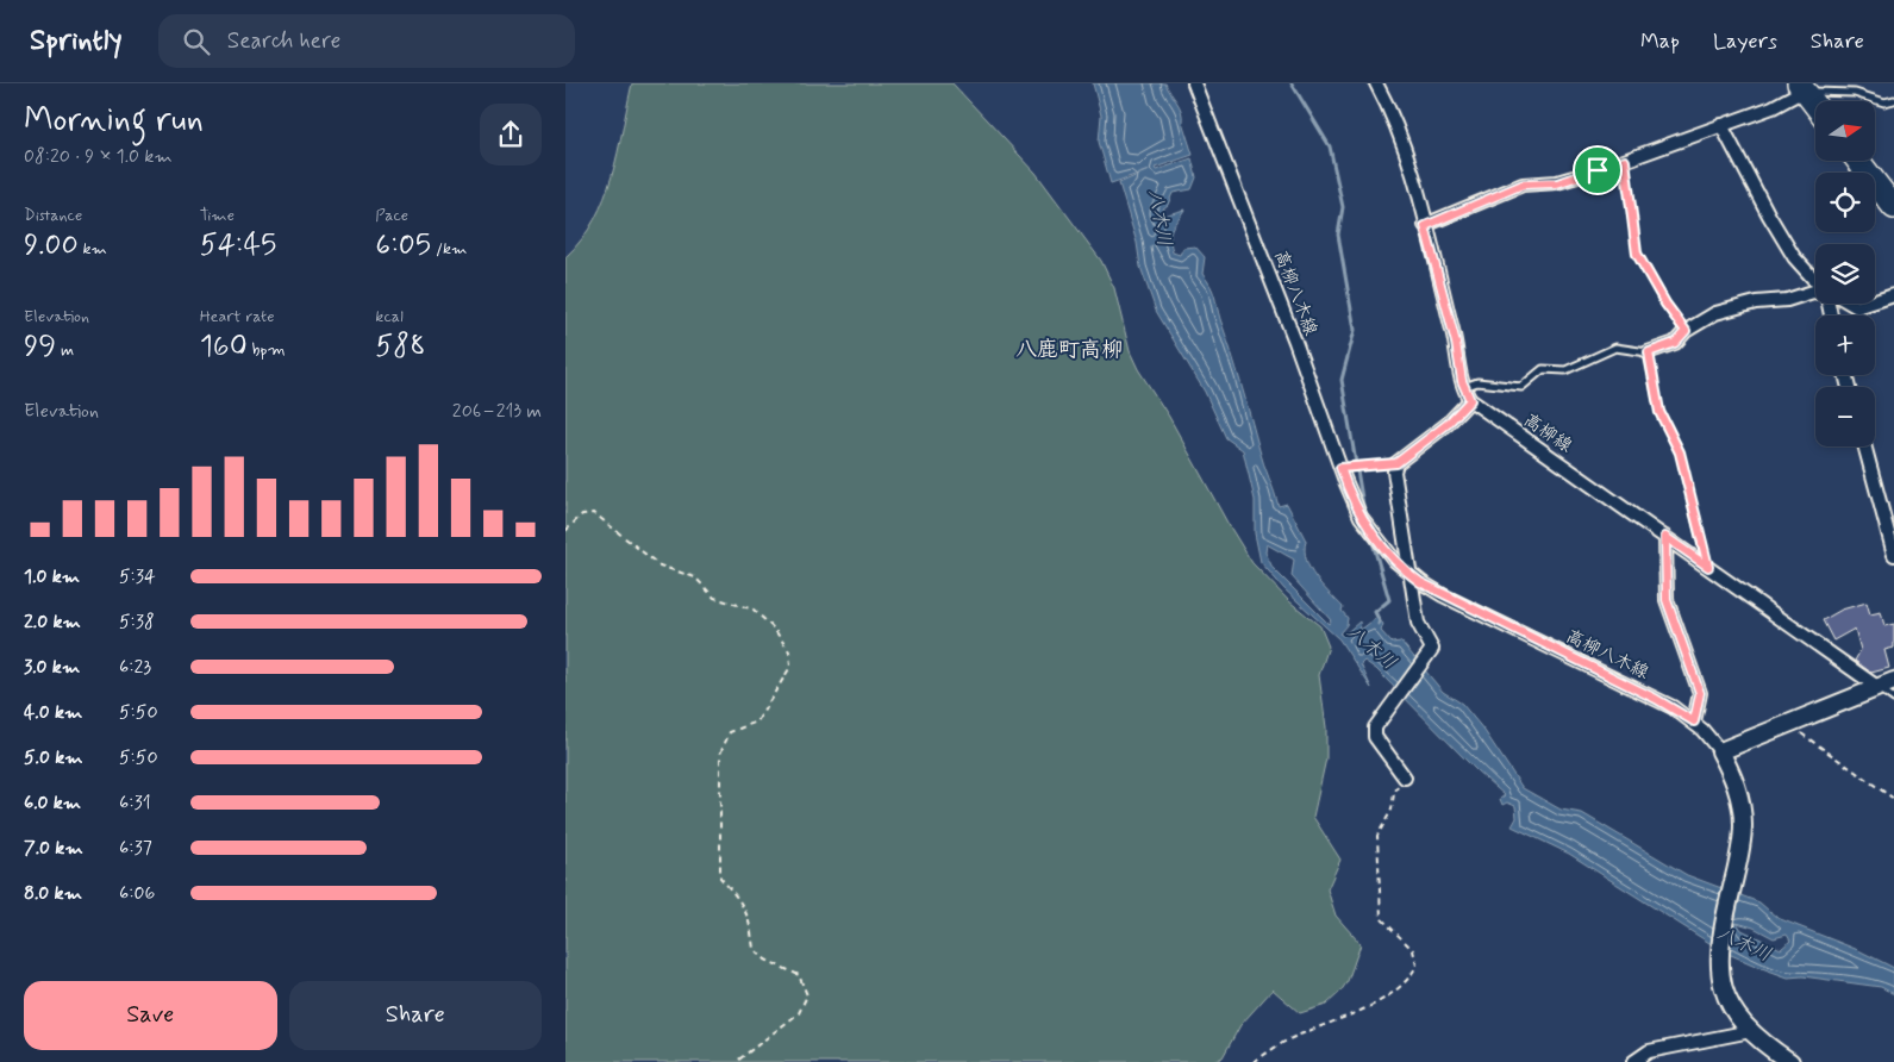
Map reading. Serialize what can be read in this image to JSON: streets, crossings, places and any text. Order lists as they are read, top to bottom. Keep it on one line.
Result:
{"streets":{"street":["高柳八木線","高柳線"]},"districts":["八鹿町高柳"],"water":["八木川"],"north":"right","page":{"header":"Sprintly","search":"Search here","nav":["Map","Layers","Share"],"heading":["Morning run","08:20 · 9 × 1.0 km"],"map_buttons":["+","−"],"stats":[["Distance","9.00 km"],["Time","54:45"],["Pace","6:05 /km"],["Elevation","99 m"],["Heart rate","160 bpm"],["kcal","588"]],"chart":["Elevation","206–213 m"],"list":[{"name":"1.0 km","note":"5:34"},{"name":"2.0 km","note":"5:38"},{"name":"3.0 km","note":"6:23"},{"name":"4.0 km","note":"5:50"},{"name":"5.0 km","note":"5:50"},{"name":"6.0 km","note":"6:31"},{"name":"7.0 km","note":"6:37"},{"name":"8.0 km","note":"6:06"}],"buttons":["Save","Share"]}}
